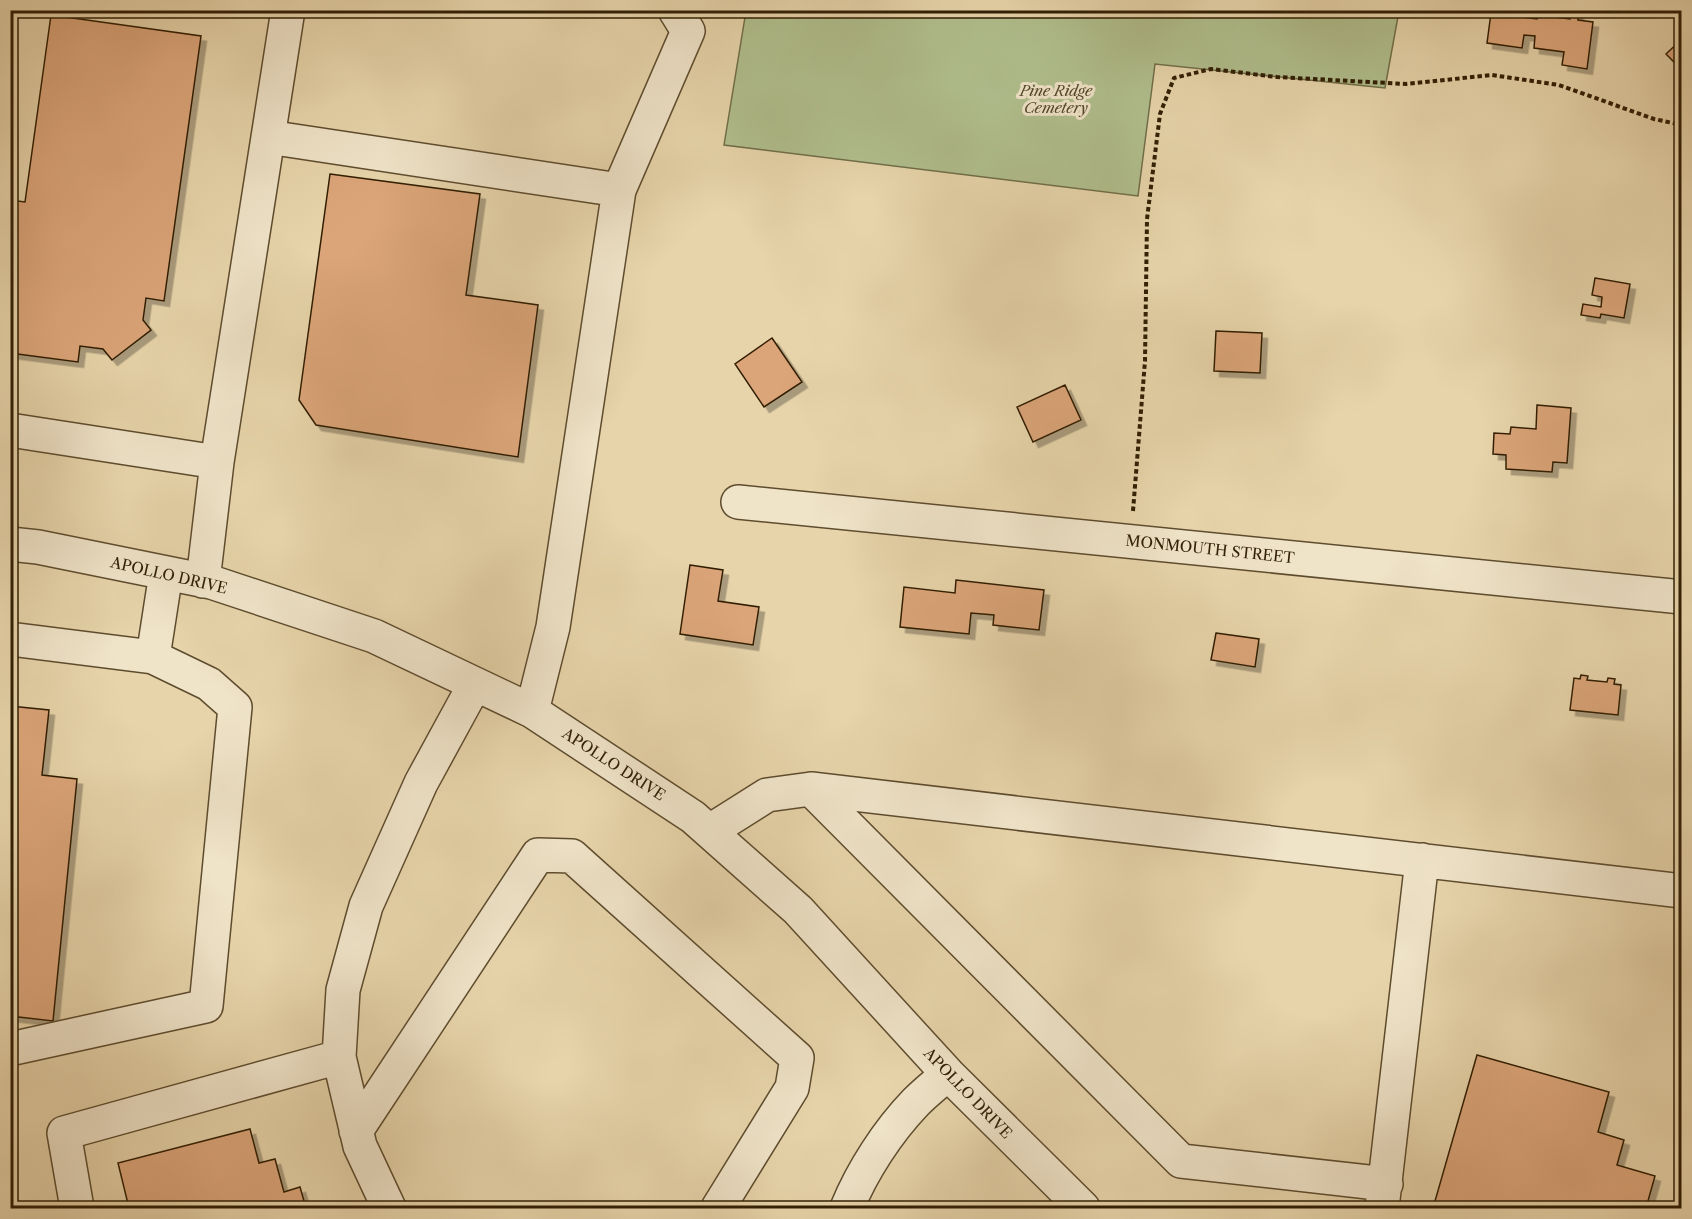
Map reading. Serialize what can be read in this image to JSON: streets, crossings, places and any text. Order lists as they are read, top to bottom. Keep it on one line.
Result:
{"streets":{"street":["MONMOUTH STREET","APOLLO DRIVE"]},"parks":["Pine Ridge Cemetery"]}
